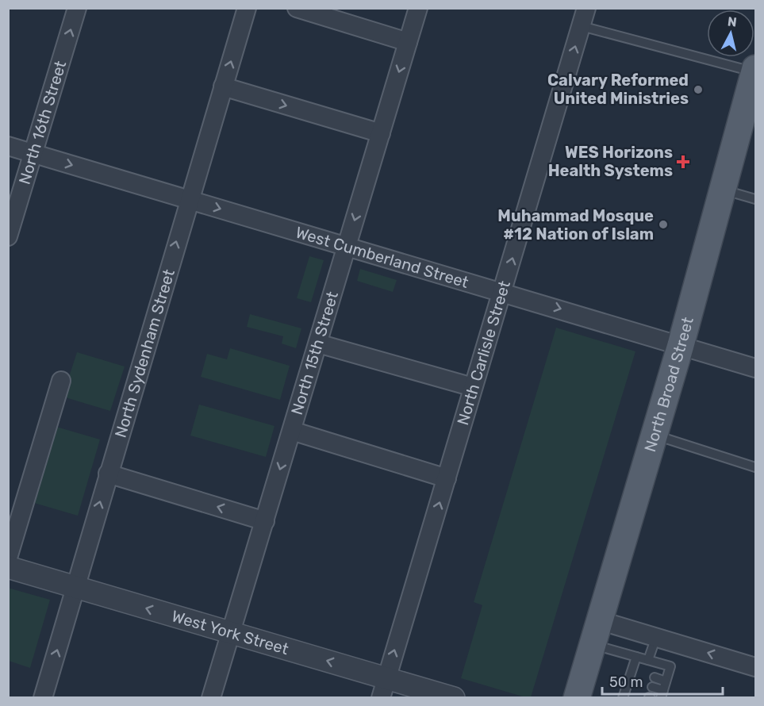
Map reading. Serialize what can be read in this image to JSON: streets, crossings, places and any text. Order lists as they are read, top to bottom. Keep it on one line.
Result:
{"streets":{"main road":["North Broad Street"],"street":["North 16th Street","West Cumberland Street","North Sydenham Street","North 15th Street","North Carlisle Street","West York Street"]},"crossings":[["North 16th Street","West Cumberland Street"],["West Cumberland Street","North Sydenham Street"],["West Cumberland Street","North 15th Street"],["West Cumberland Street","North Carlisle Street"],["West Cumberland Street","North Broad Street"],["North Sydenham Street","West York Street"],["North 15th Street","West York Street"],["North Carlisle Street","West York Street"]],"one_way":["North 16th Street","North 15th Street","North Carlisle Street"],"places":{"other":["Calvary Reformed United Ministries","Muhammad Mosque #12 Nation of Islam"],"health":["WES Horizons Health Systems"]},"scale_bar":"50 m","north":"top"}
